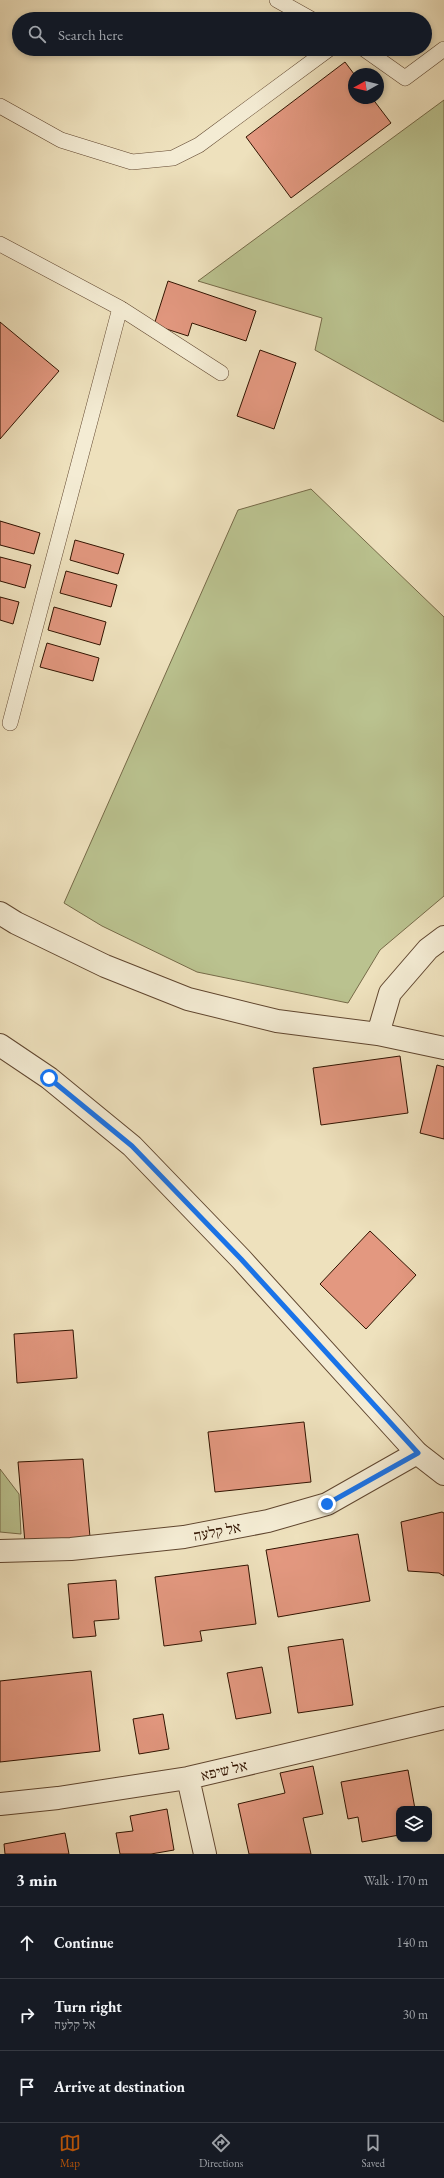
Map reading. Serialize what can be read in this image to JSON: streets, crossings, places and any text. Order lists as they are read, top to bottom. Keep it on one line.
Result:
{"streets":{"street":["אל קלעה","אל שיפא"]},"north":"left","page":{"search":"Search here","heading":["3 min","Walk · 170 m"],"list":[["Continue","140 m"],["Turn right","אל קלעה","30 m"],"Arrive at destination"],"nav":["Map","Directions","Saved"]}}
